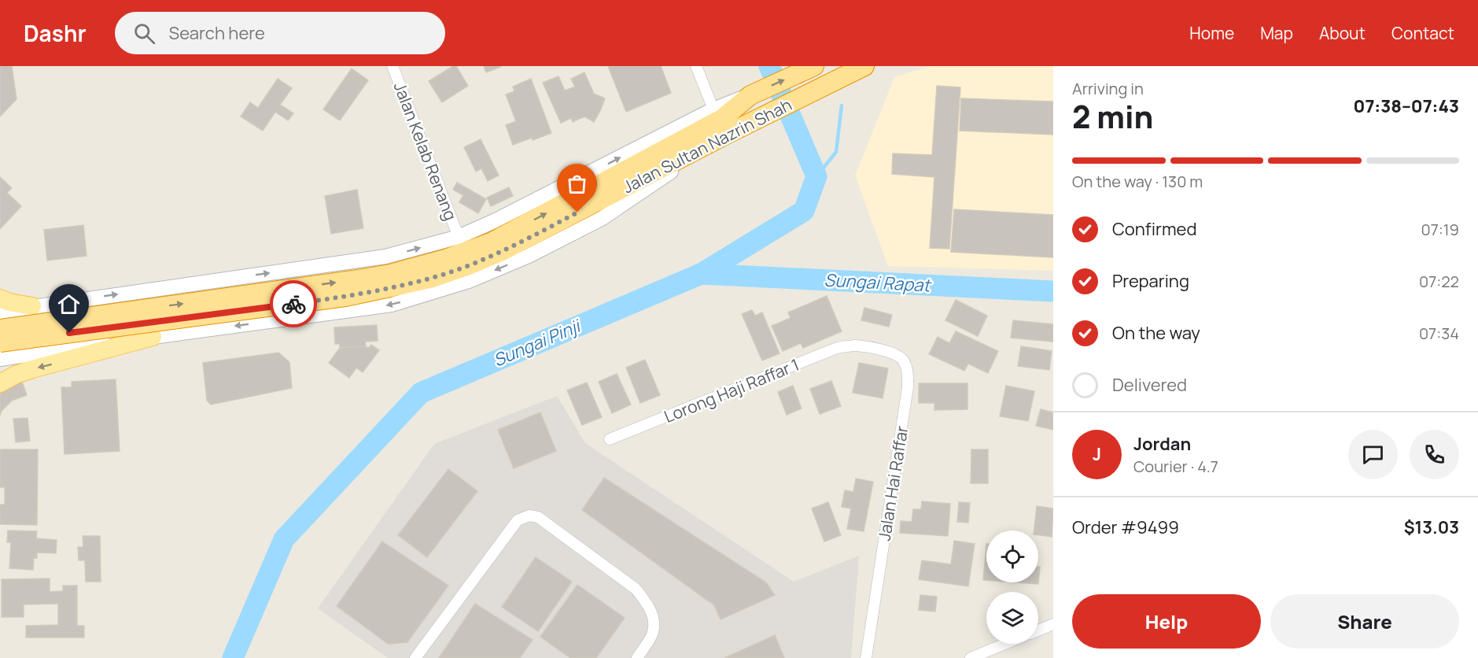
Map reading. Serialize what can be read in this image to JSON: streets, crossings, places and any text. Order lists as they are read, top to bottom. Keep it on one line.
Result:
{"streets":{"highway":["Jalan Sultan Nazrin Shah"],"street":["Jalan Kelab Renang","Lorong Haji Raffar 1","Jalan Hai Raffar"]},"crossings":[["Lorong Haji Raffar 1","Jalan Hai Raffar"]],"water":["Sungai Rapat","Sungai Pinji"],"page":{"header":"Dashr","search":"Search here","nav":["Home","Map","About","Contact"],"heading":["2 min","Arriving in","07:38–07:43"],"panel":["Jordan","Courier · 4.7","Order #9499","$13.03"],"bar":"On the way · 130 m","list":[["Confirmed","07:19"],["Preparing","07:22"],["On the way","07:34"],"Delivered"],"round":"J","buttons":["Help","Share"]}}
